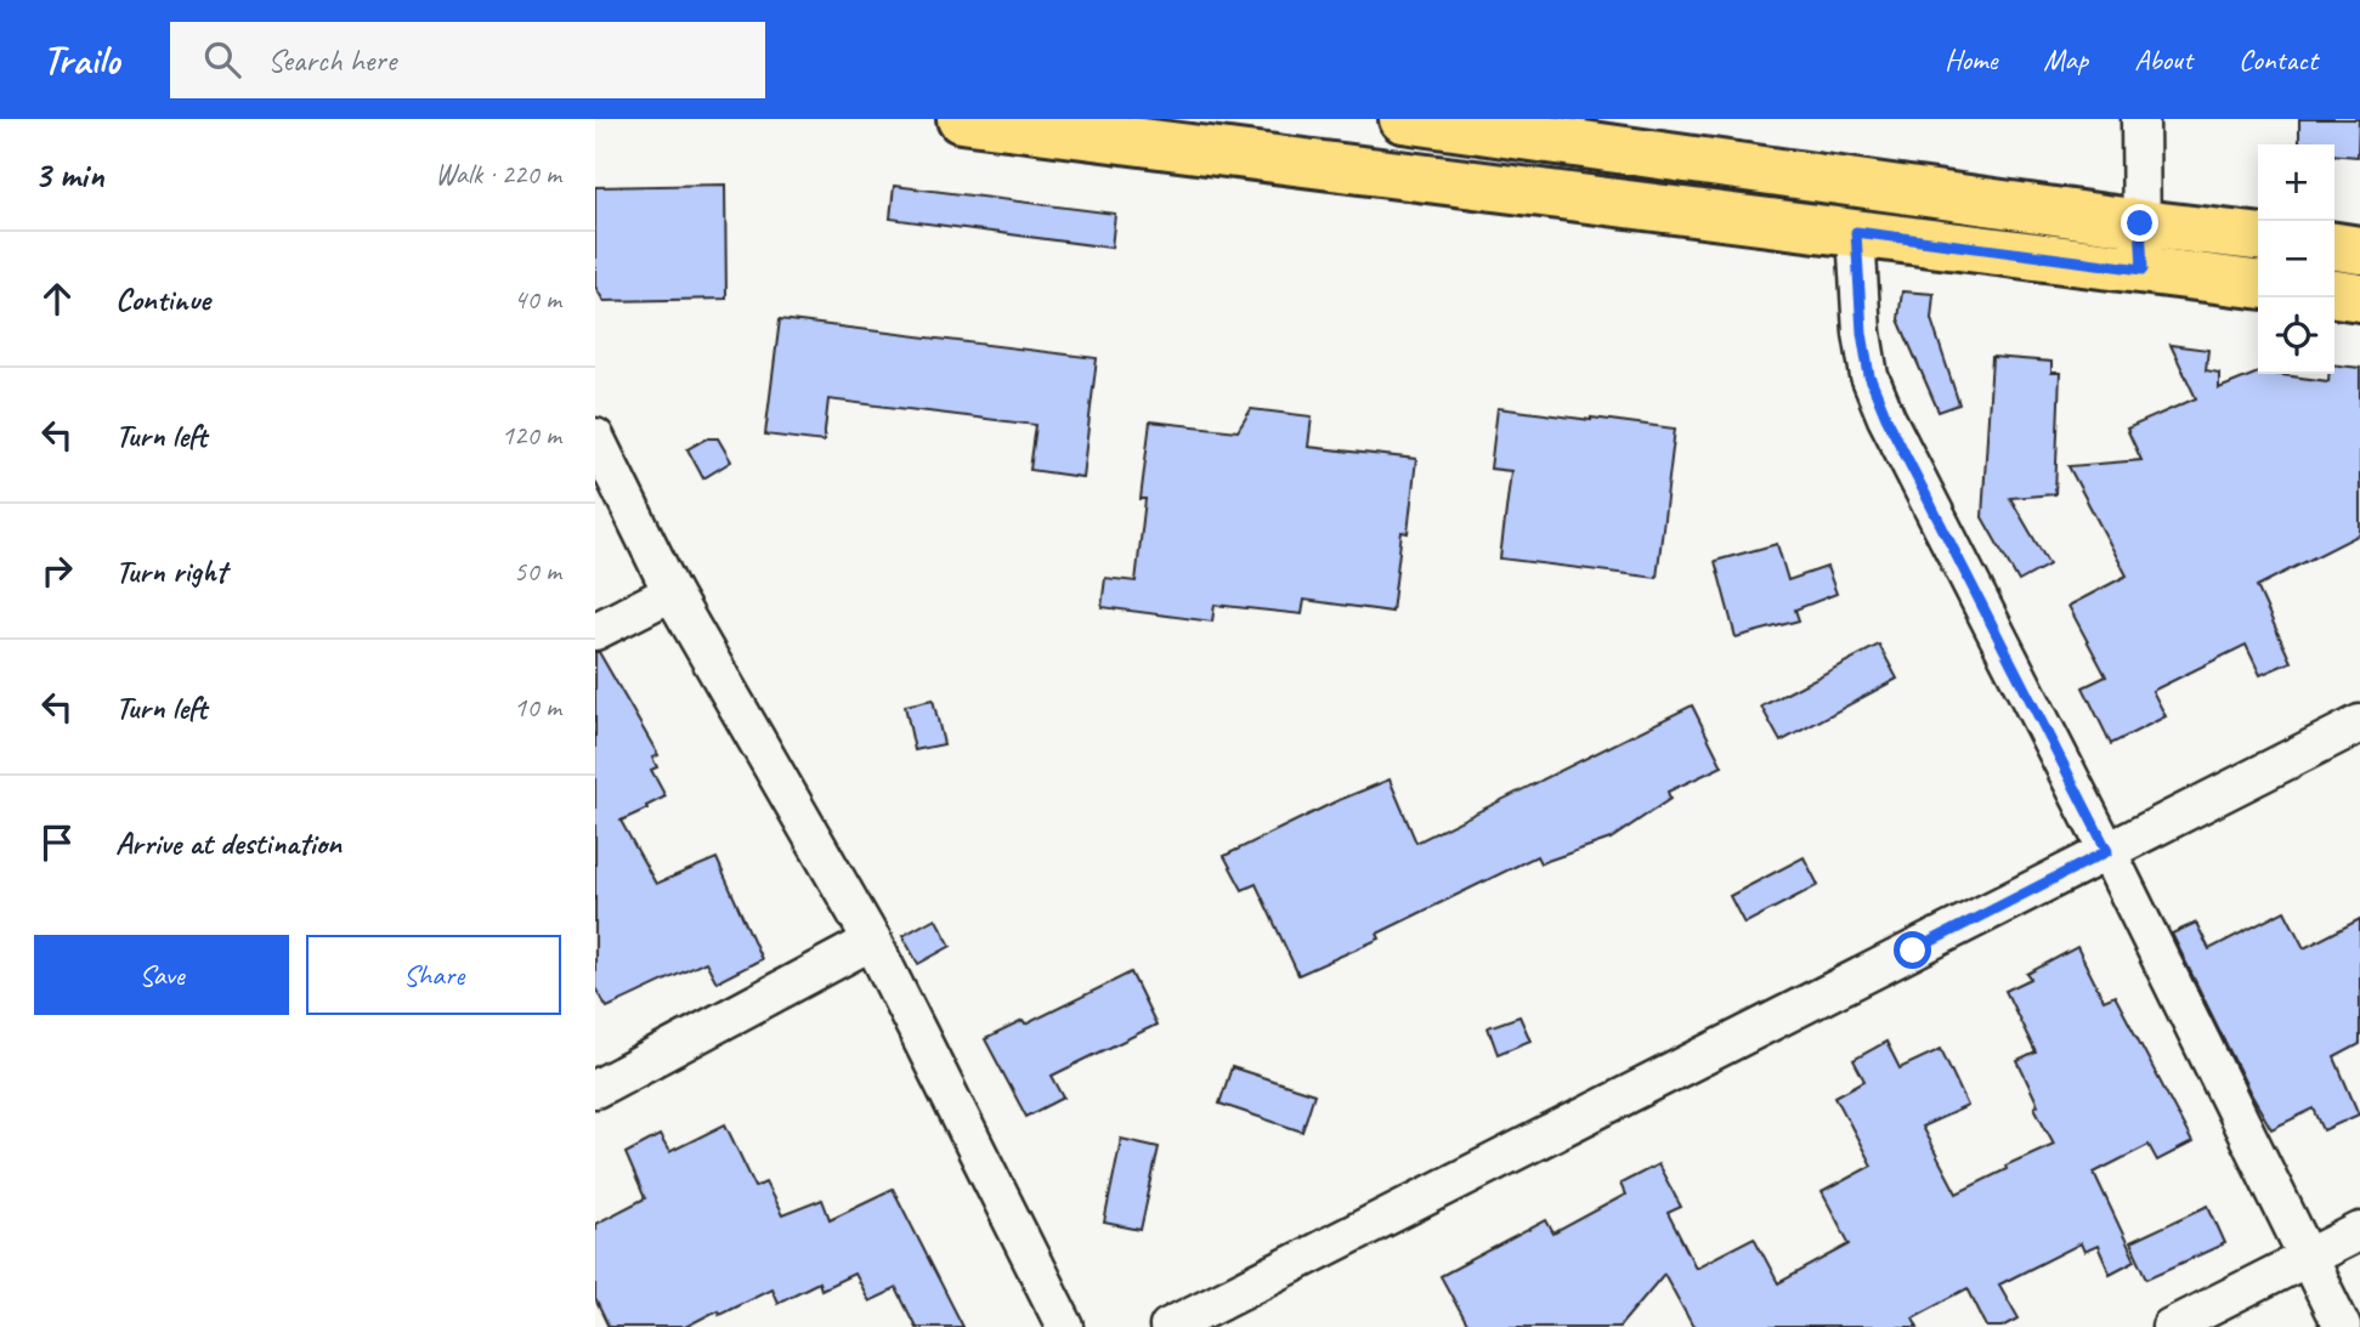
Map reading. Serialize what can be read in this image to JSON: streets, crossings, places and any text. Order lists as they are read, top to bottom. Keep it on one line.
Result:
{"page":{"header":"Trailo","search":"Search here","nav":["Home","Map","About","Contact"],"heading":["3 min","Walk · 220 m"],"map_buttons":["+","−"],"list":[["Continue","40 m"],["Turn left","120 m"],["Turn right","50 m"],["Turn left","10 m"],"Arrive at destination"],"buttons":["Save","Share"]}}
